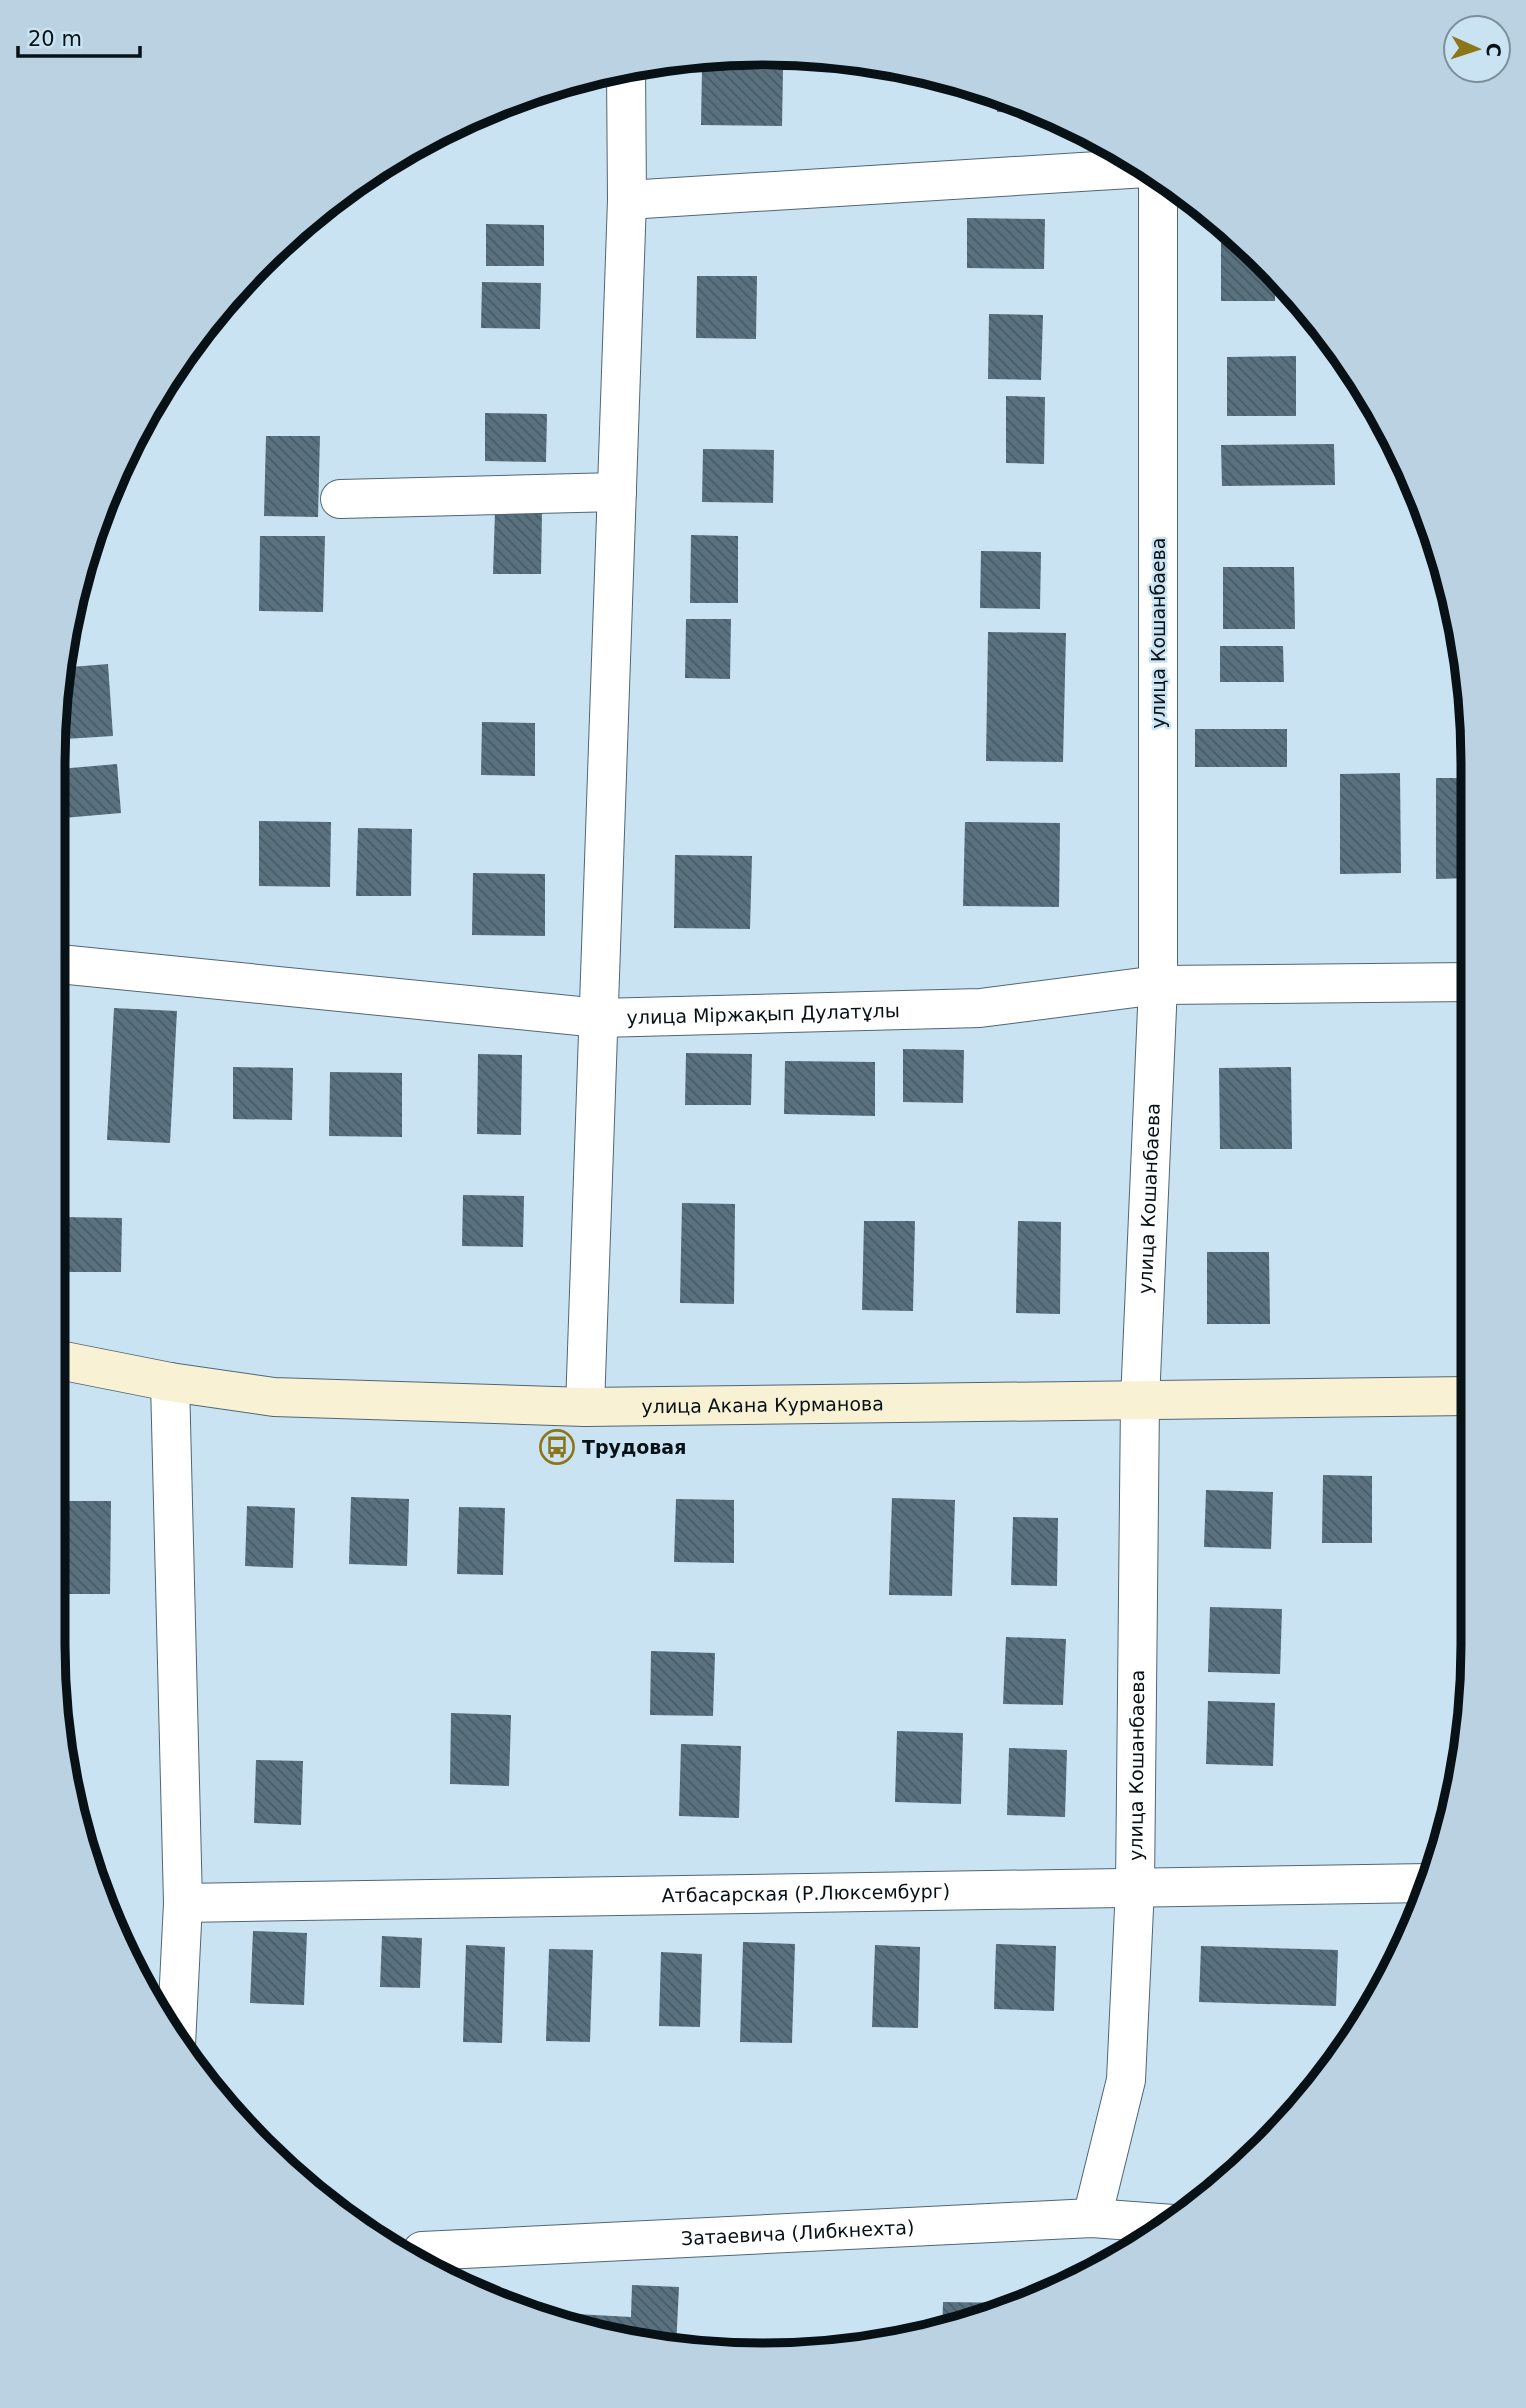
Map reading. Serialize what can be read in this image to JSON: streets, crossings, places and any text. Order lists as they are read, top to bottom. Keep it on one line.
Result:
{"streets":{"main road":["улица Акана Курманова"],"street":["улица Кошанбаева","улица Міржақып Дулатұлы","Атбасарская (Р.Люксембург)","Затаевича (Либкнехта)"]},"crossings":[["улица Кошанбаева","улица Міржақып Дулатұлы"],["улица Кошанбаева","улица Акана Курманова"],["улица Кошанбаева","Атбасарская (Р.Люксембург)"],["улица Кошанбаева","Затаевича (Либкнехта)"]],"places":{"bus stop":["Трудовая"]},"scale_bar":"20 m","north":"right"}
